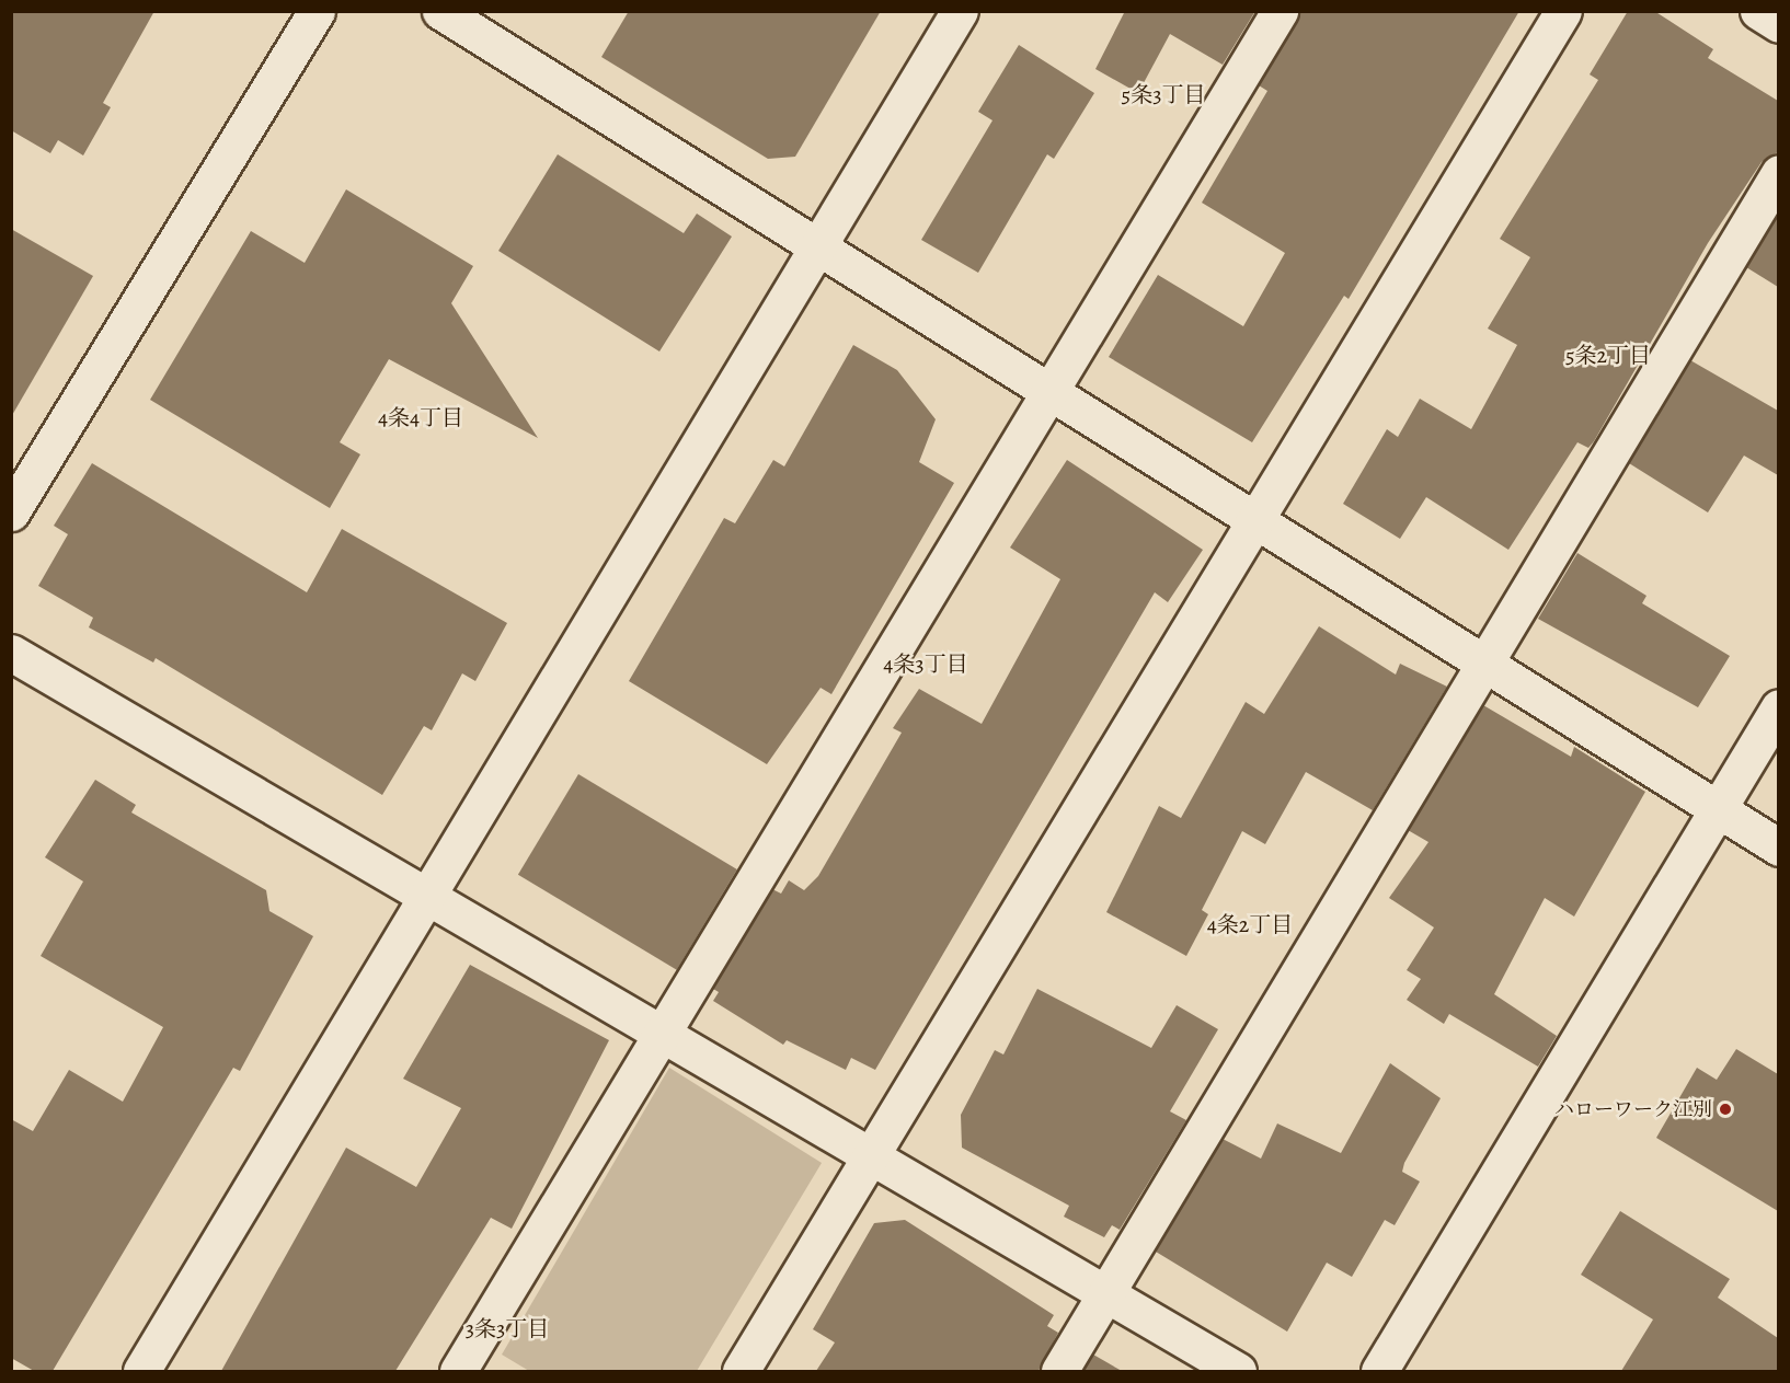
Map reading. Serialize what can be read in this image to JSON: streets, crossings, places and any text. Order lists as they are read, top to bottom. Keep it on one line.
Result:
{"districts":["5条3丁目","5条2丁目","4条4丁目","4条3丁目","4条2丁目","3条3丁目"],"places":["ハローワーク江別"]}
